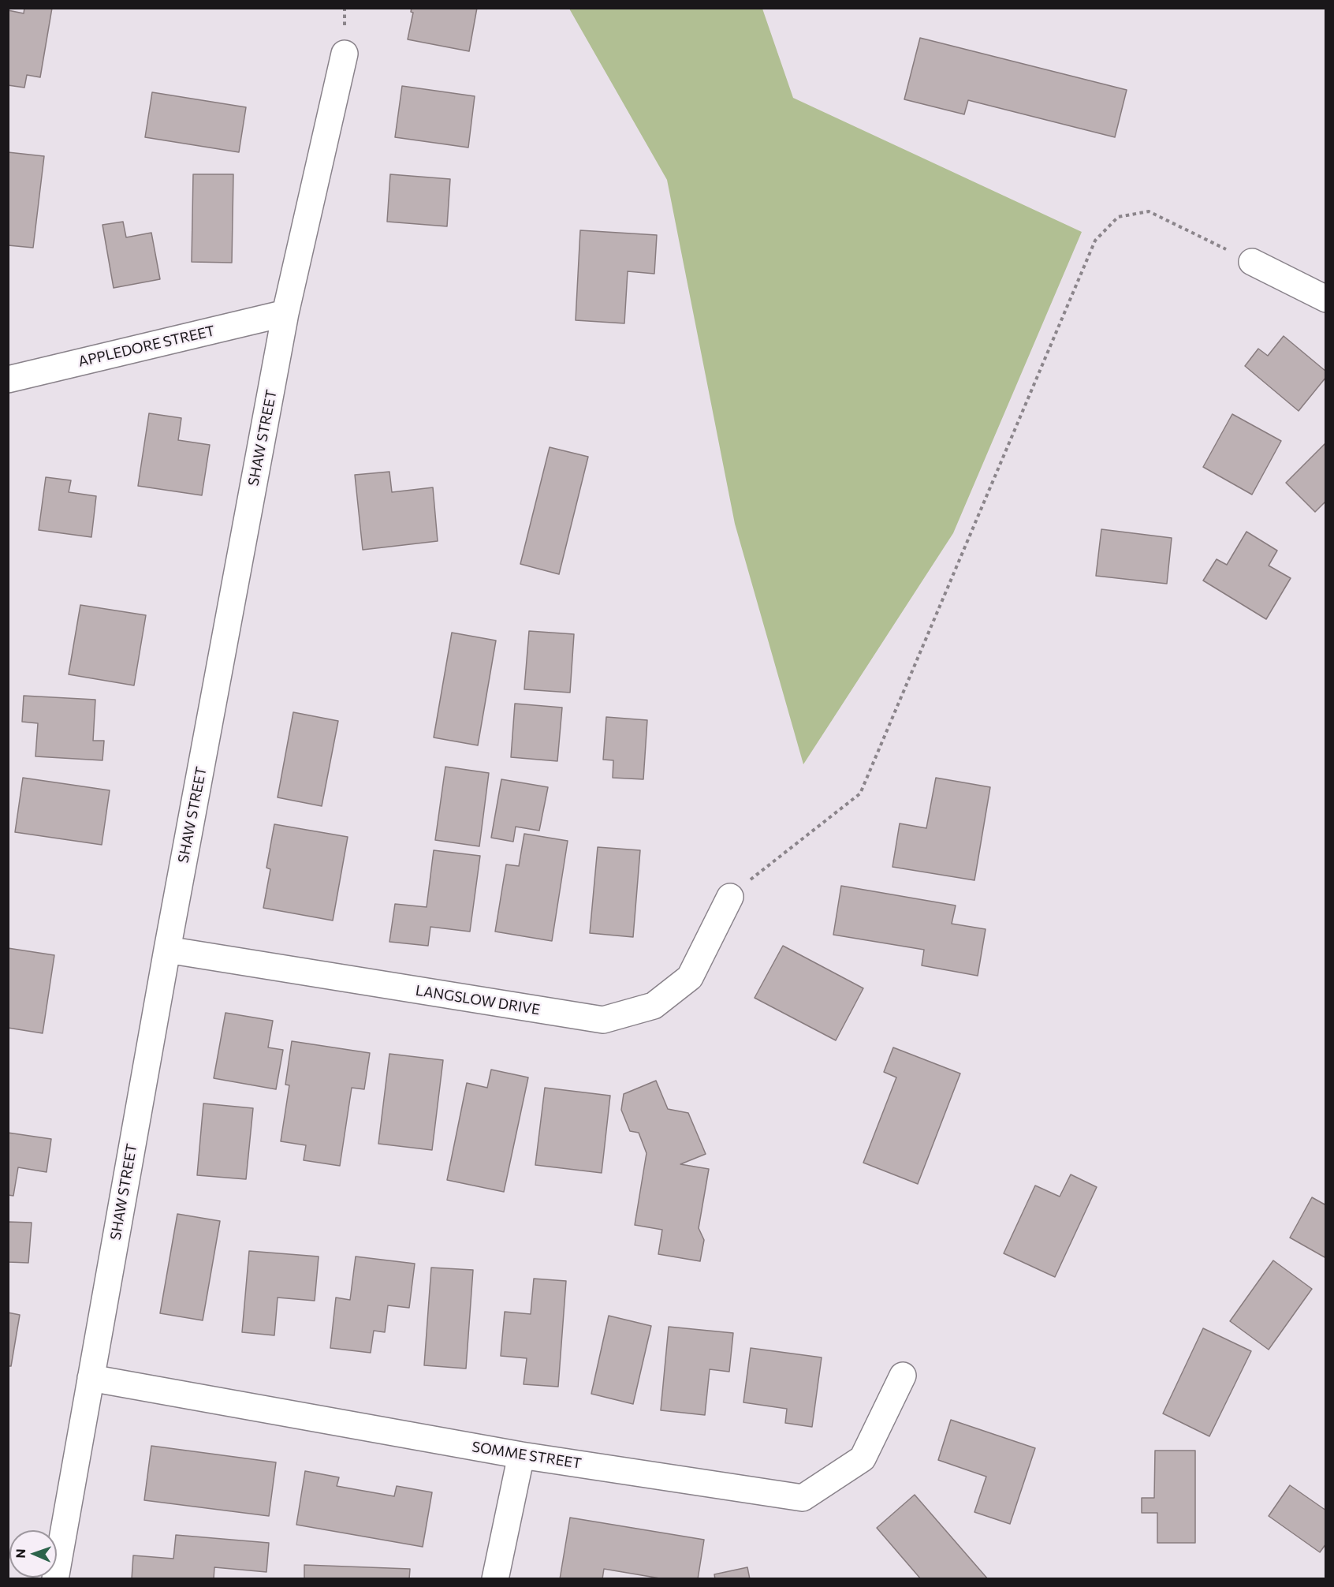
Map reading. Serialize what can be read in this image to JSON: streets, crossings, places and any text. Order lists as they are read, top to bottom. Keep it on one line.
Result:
{"streets":{"street":["APPLEDORE STREET","SHAW STREET","LANGSLOW DRIVE","SOMME STREET"]},"crossings":[["APPLEDORE STREET","SHAW STREET"],["SHAW STREET","LANGSLOW DRIVE"],["SHAW STREET","SOMME STREET"]],"north":"left"}
